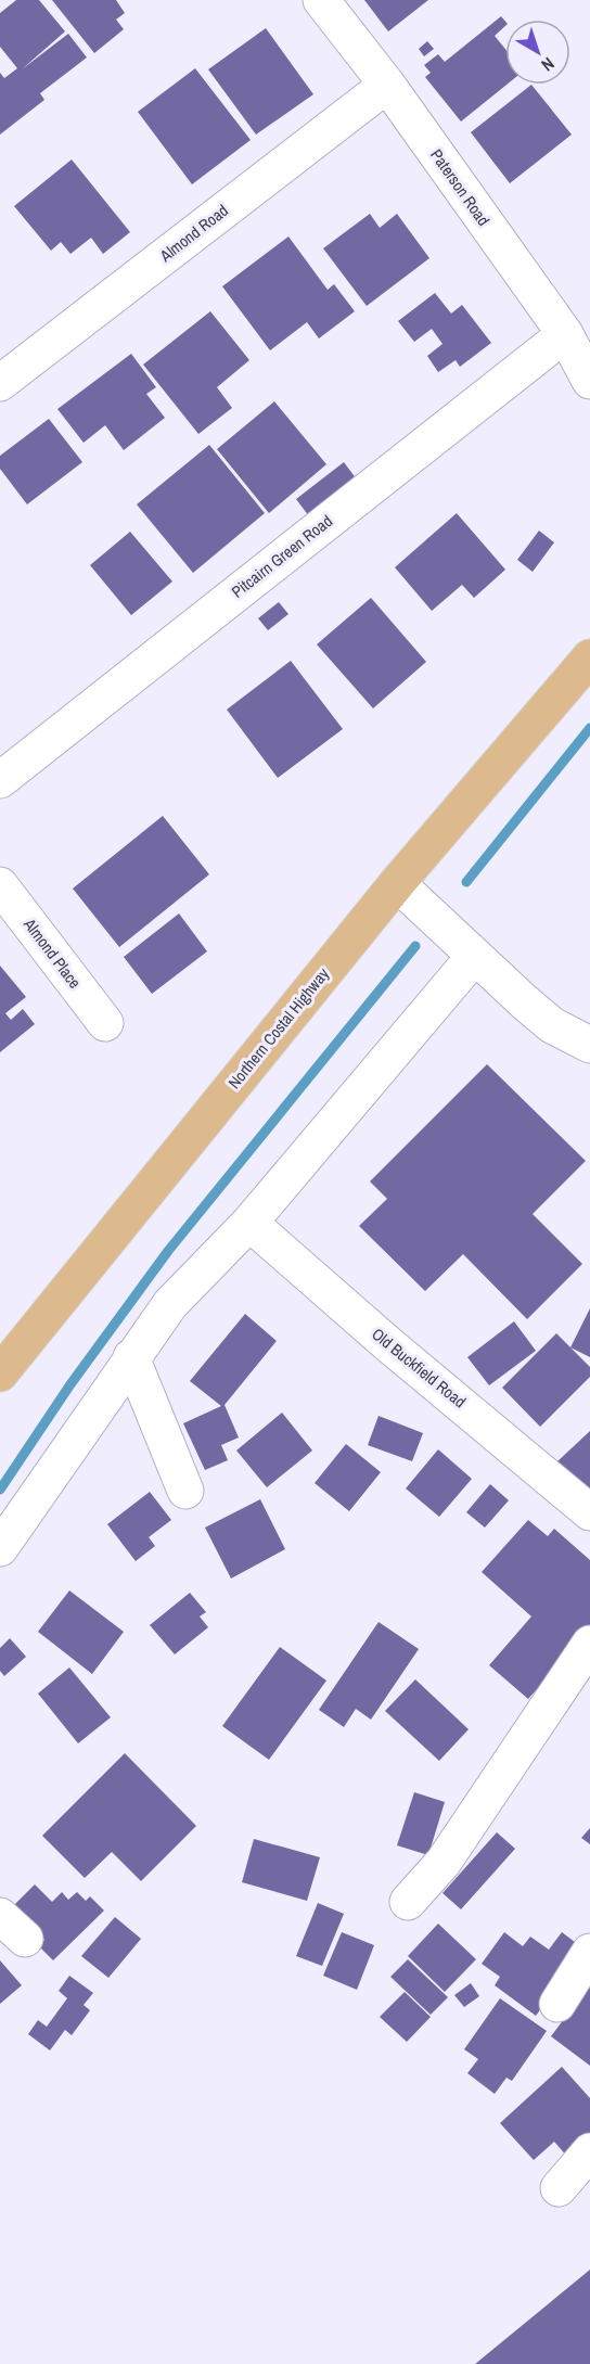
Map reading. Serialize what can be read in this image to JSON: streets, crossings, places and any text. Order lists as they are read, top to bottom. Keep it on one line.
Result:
{"streets":{"main road":["Northern Costal Highway"],"street":["Paterson Road","Almond Road","Pitcairn Green Road","Almond Place","Old Buckfield Road"]},"crossings":[["Paterson Road","Almond Road"],["Paterson Road","Pitcairn Green Road"]],"north":"bottom right"}
